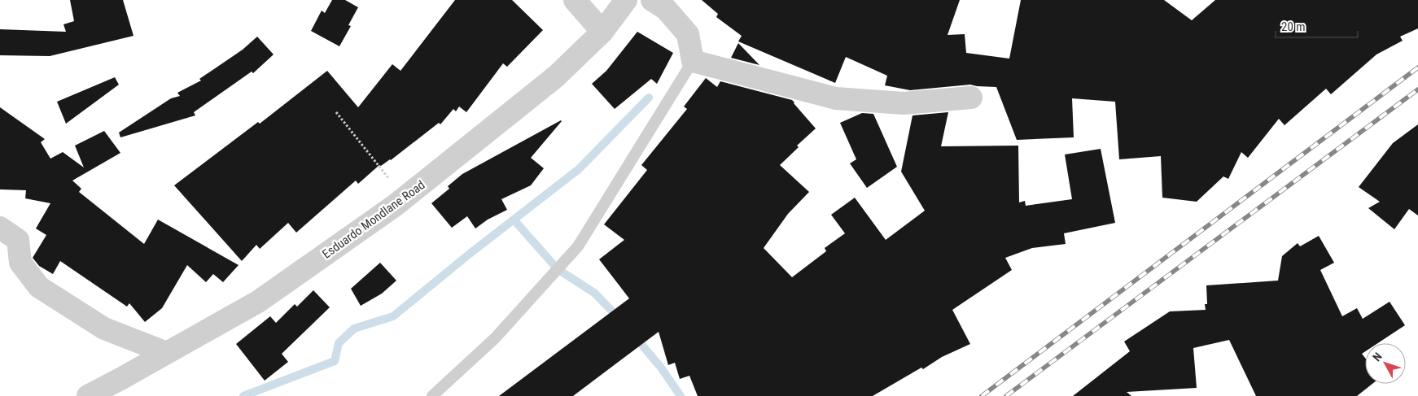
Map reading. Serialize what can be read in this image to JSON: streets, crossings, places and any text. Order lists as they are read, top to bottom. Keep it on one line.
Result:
{"streets":{"street":["Esduardo Mondlane Road"]},"scale_bar":"20 m","north":"top left"}
